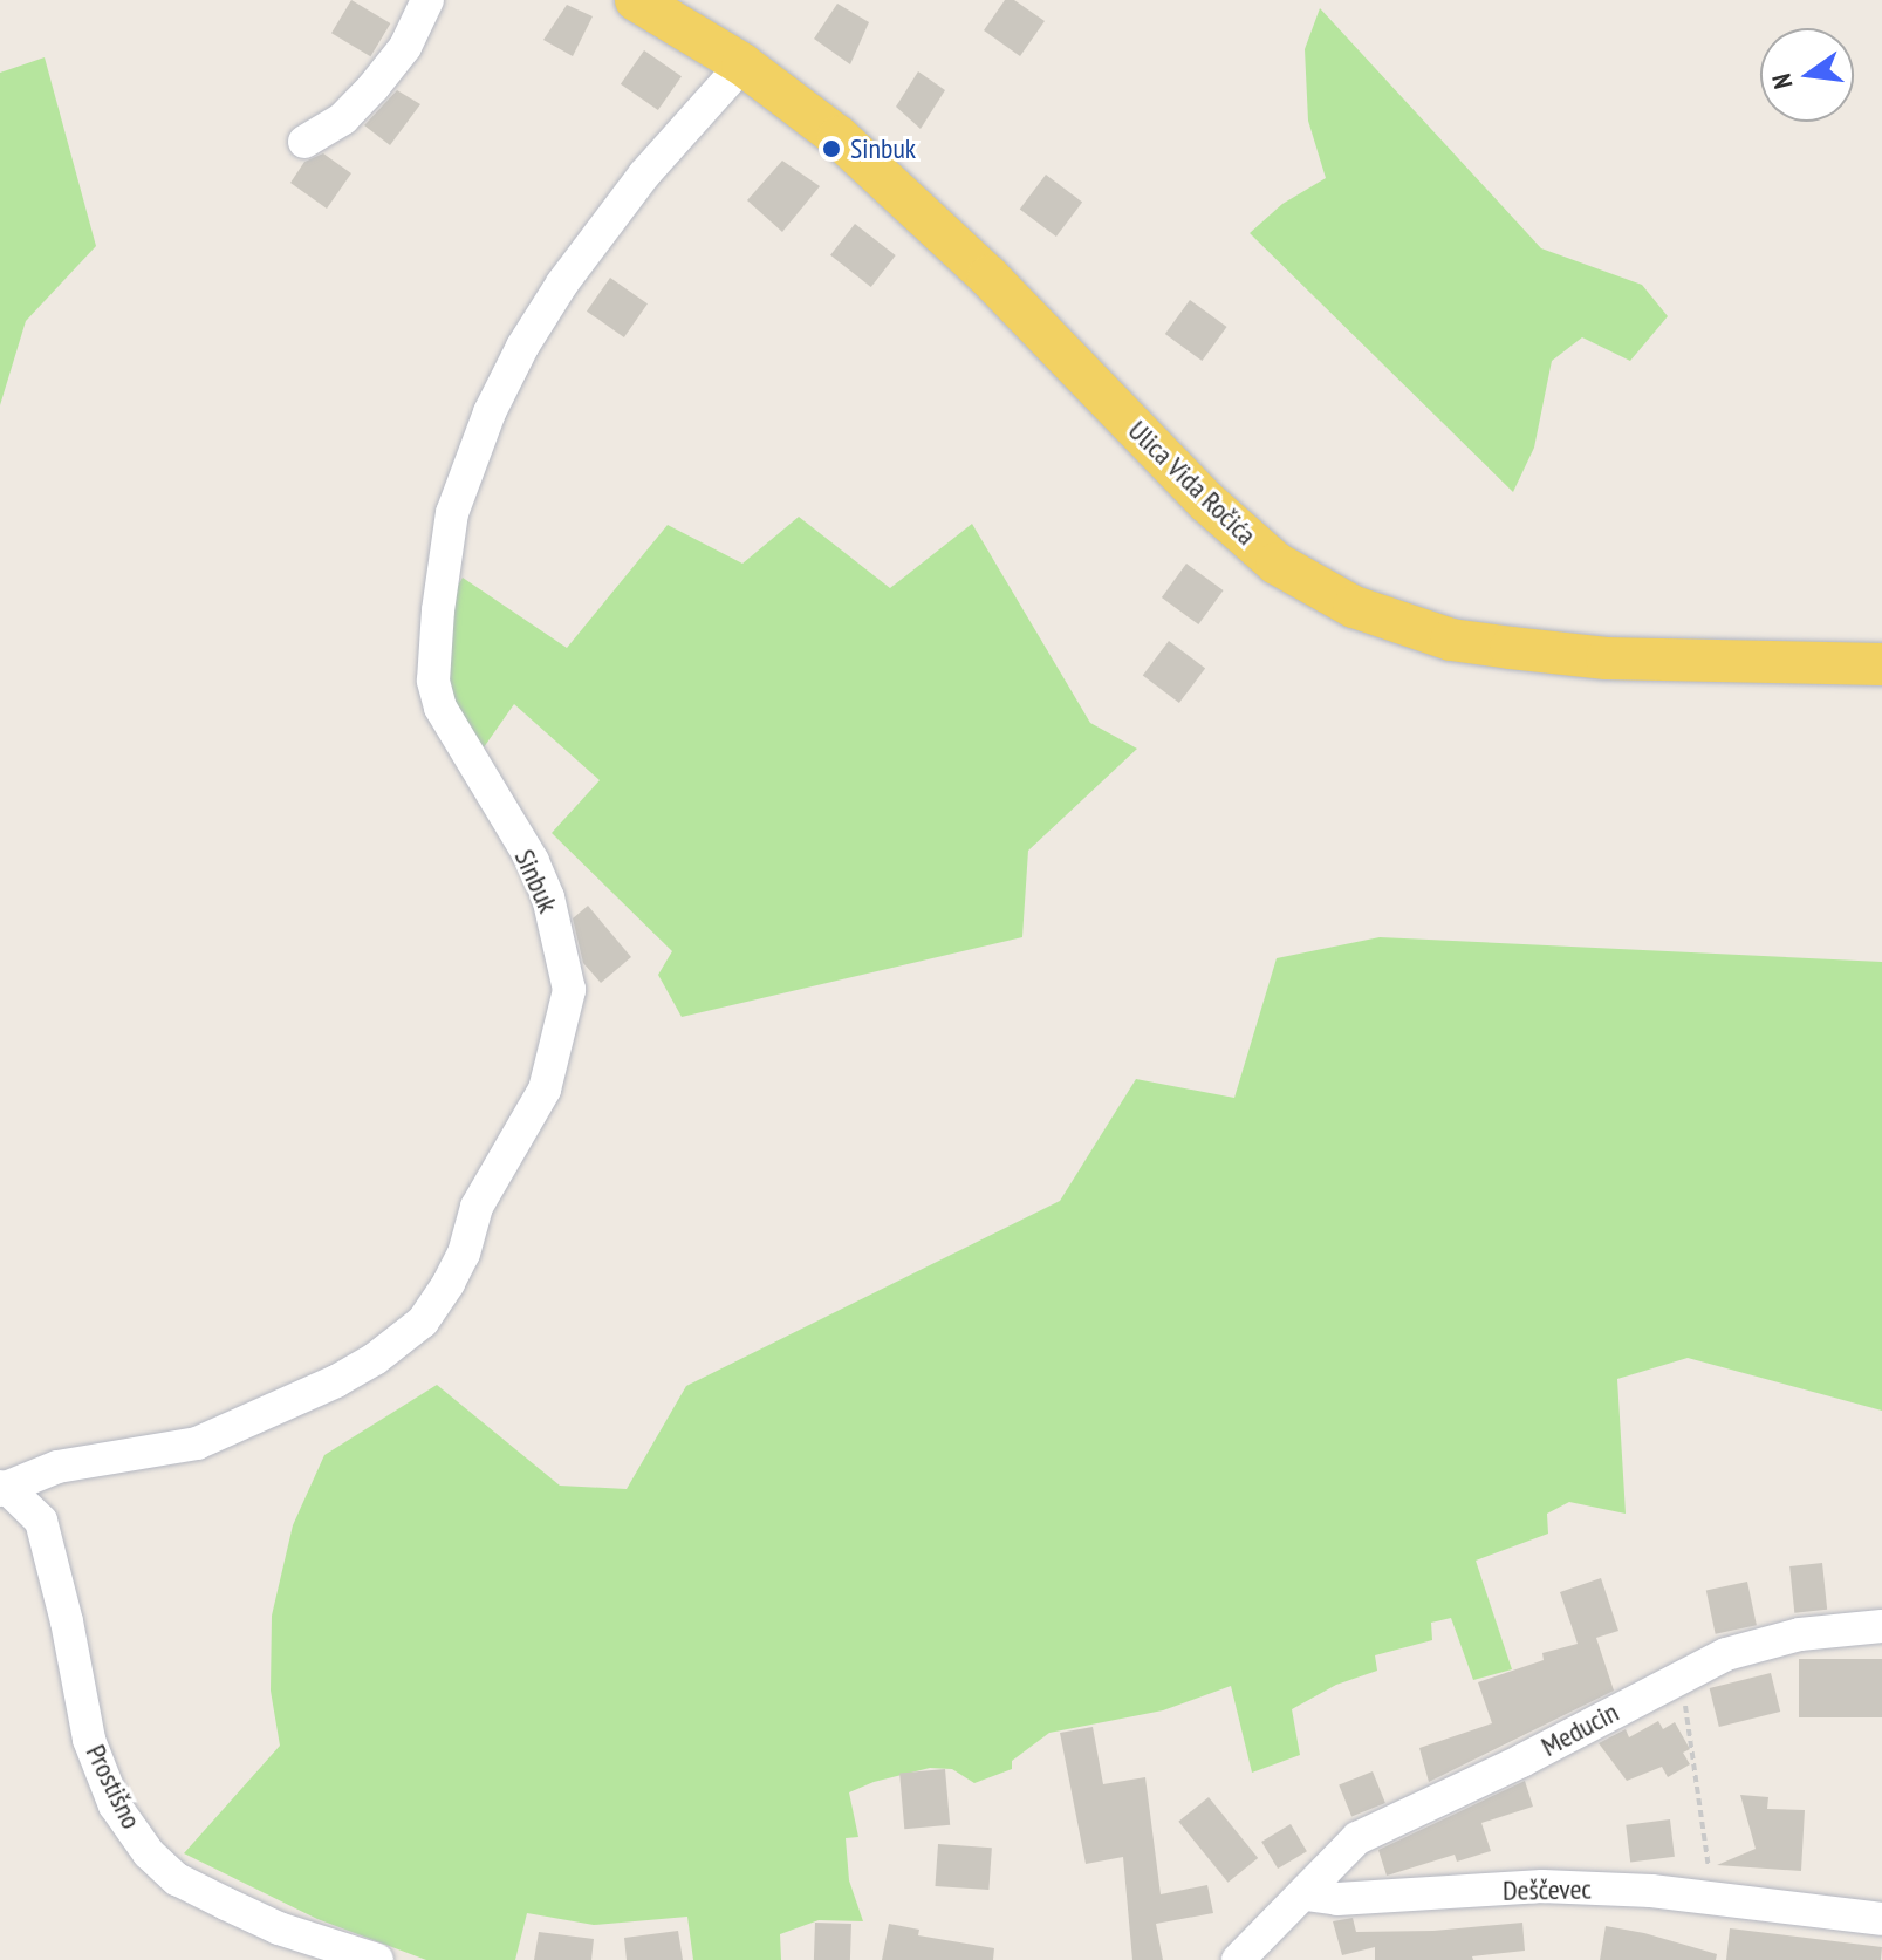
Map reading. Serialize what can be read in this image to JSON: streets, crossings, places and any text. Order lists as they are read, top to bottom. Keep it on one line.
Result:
{"streets":{"main road":["Ulica Vida Ročića"],"street":["Sinbuk","Meducin","Prostišno","Deščevec"]},"crossings":[["Ulica Vida Ročića","Sinbuk"],["Sinbuk","Prostišno"],["Meducin","Deščevec"]],"places":["Sinbuk"],"north":"left"}
